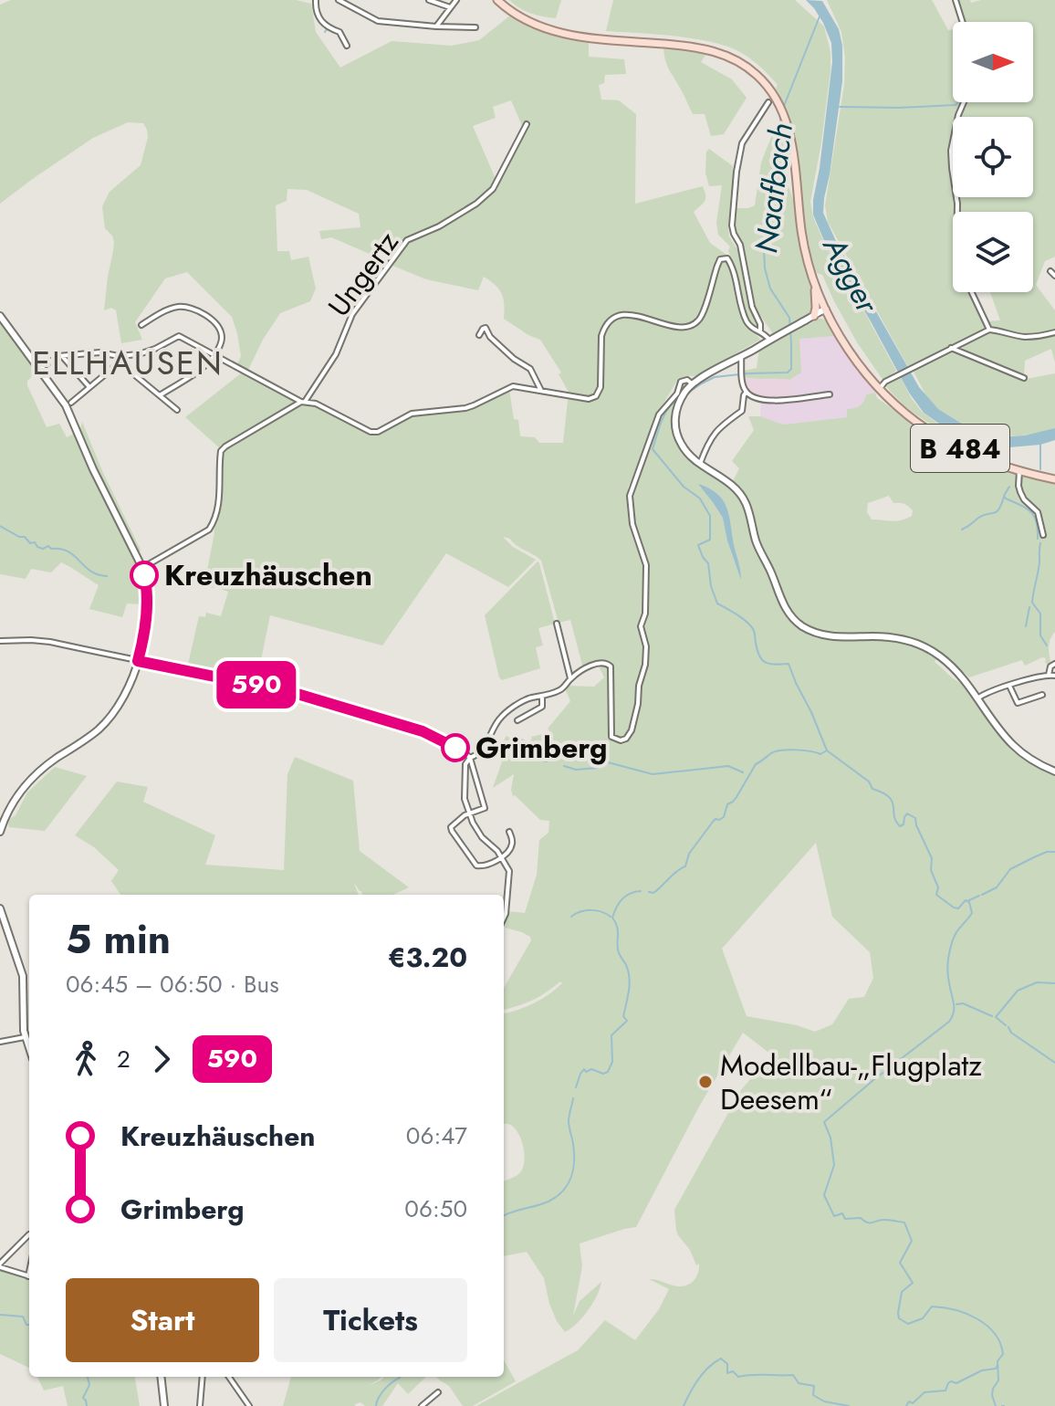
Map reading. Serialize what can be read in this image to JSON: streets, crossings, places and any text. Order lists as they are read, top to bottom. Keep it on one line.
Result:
{"streets":{"main road":["B 484"],"street":["Ungertz"]},"districts":["ELLHAUSEN"],"water":["Naafbach","Agger"],"places":["Kreuzhäuschen","Grimberg","Modellbau-„Flugplatz Deesem“"],"lines":["bus line 590"],"north":"right","page":{"on_map":"590","heading":["5 min","06:45 – 06:50 · Bus","€3.20"],"legs":["2","590"],"list":[{"name":"Kreuzhäuschen","value":"06:47"},{"name":"Grimberg","value":"06:50"}],"buttons":["Start","Tickets"]}}
